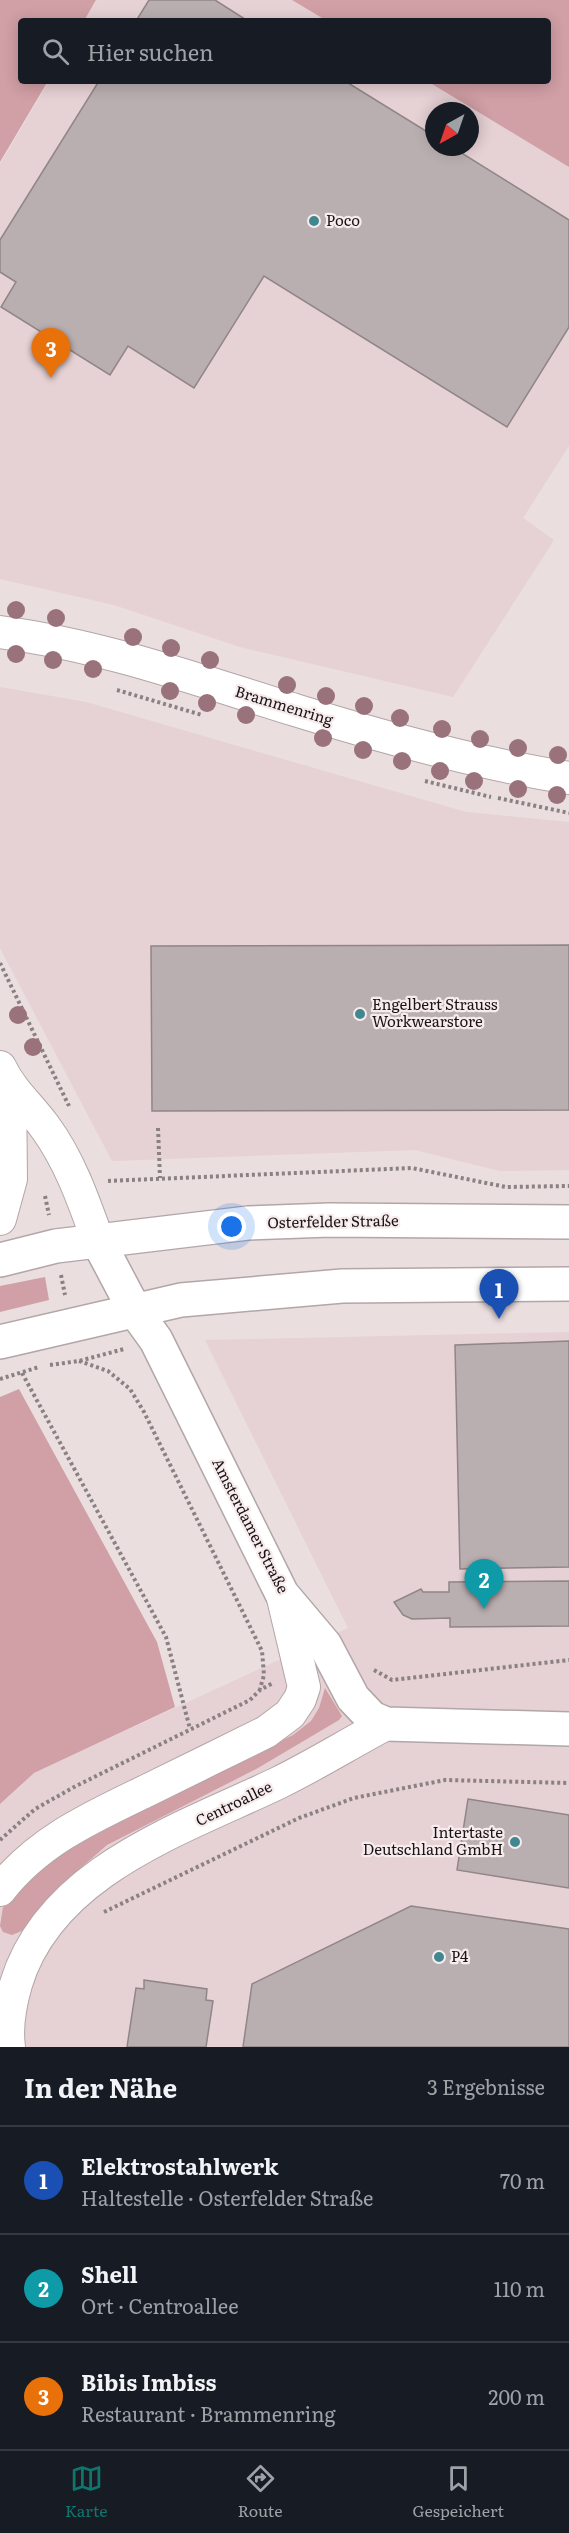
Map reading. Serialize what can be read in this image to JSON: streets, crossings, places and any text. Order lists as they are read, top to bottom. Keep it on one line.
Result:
{"streets":{"main road":["Osterfelder Straße","Amsterdamer Straße"],"street":["Brammenring","Centroallee"]},"crossings":[["Amsterdamer Straße","Centroallee"]],"places":["Poco","Engelbert Strauss Workwearstore","Intertaste Deutschland GmbH","P4"],"north":"bottom left","page":{"search":"Hier suchen","pins":["3","1","2"],"heading":["In der Nähe","3 Ergebnisse"],"list":[{"mark":"1","name":"Elektrostahlwerk","note":"Haltestelle · Osterfelder Straße","value":"70 m"},{"mark":"2","name":"Shell","note":"Ort · Centroallee","value":"110 m"},{"mark":"3","name":"Bibis Imbiss","note":"Restaurant · Brammenring","value":"200 m"}],"nav":["Karte","Route","Gespeichert"]}}
